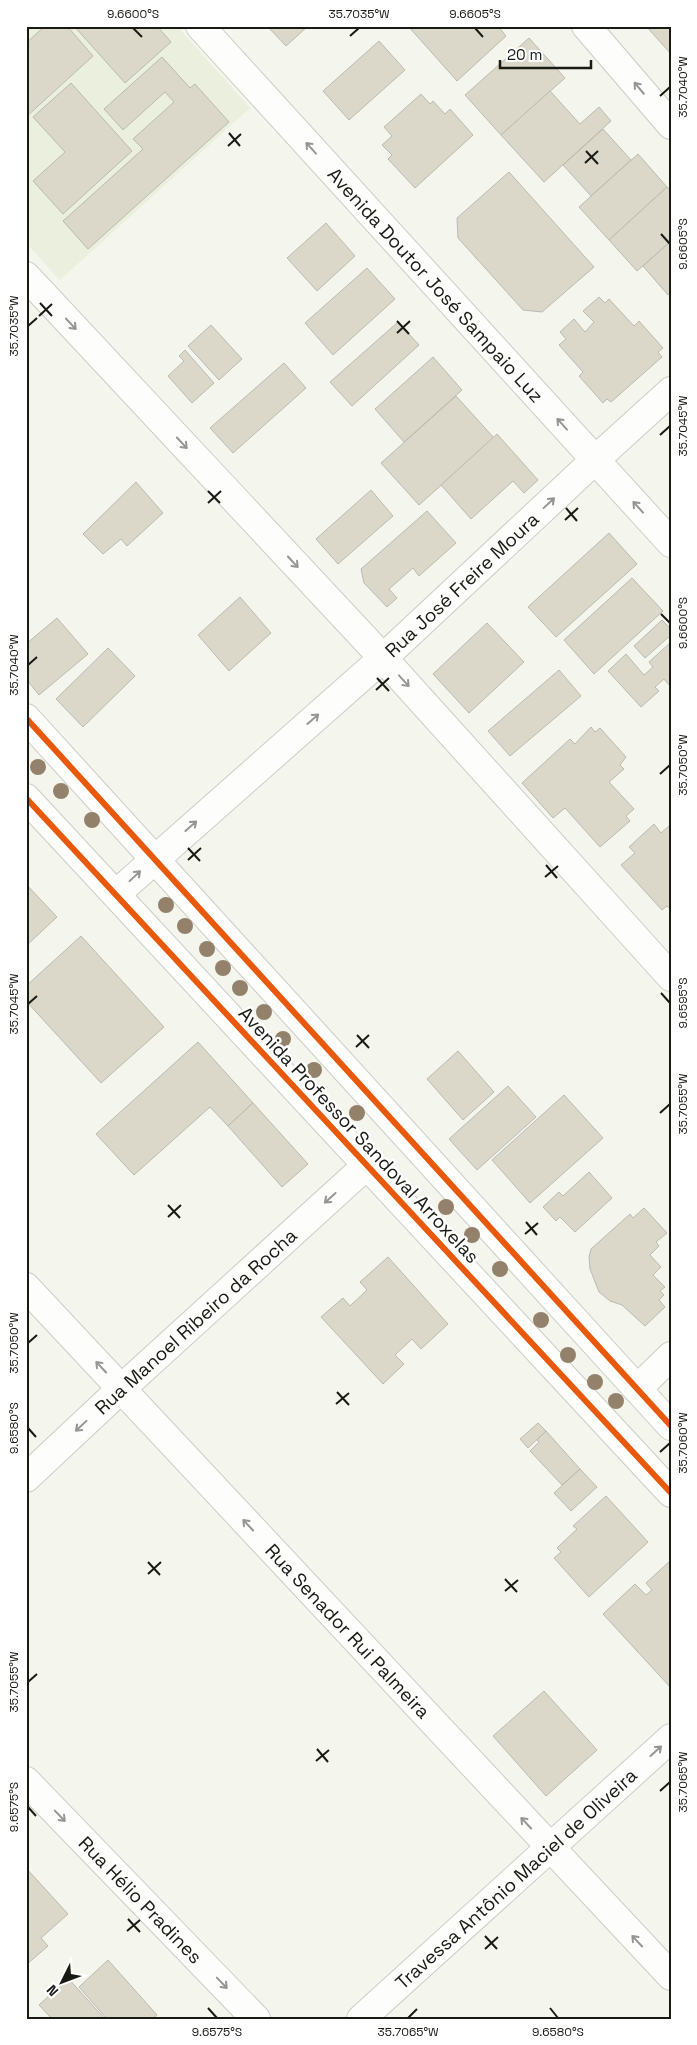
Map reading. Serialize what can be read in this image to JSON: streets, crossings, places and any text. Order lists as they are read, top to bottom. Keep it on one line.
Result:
{"streets":{"street":["Avenida Doutor José Sampaio Luz","Rua José Freire Moura","Avenida Professor Sandoval Arroxelas","Rua Manoel Ribeiro da Rocha","Rua Senador Rui Palmeira","Travessa Antônio Maciel de Oliveira","Rua Hélio Pradines"]},"crossings":[["Avenida Doutor José Sampaio Luz","Rua José Freire Moura"],["Rua José Freire Moura","Avenida Professor Sandoval Arroxelas"],["Avenida Professor Sandoval Arroxelas","Rua Manoel Ribeiro da Rocha"],["Rua Manoel Ribeiro da Rocha","Rua Senador Rui Palmeira"],["Rua Senador Rui Palmeira","Travessa Antônio Maciel de Oliveira"]],"one_way":["Avenida Doutor José Sampaio Luz","Rua José Freire Moura","Rua Manoel Ribeiro da Rocha","Rua Senador Rui Palmeira","Travessa Antônio Maciel de Oliveira","Rua Hélio Pradines"],"scale_bar":"20 m","north":"bottom left","coordinates":["9.6600°S","35.7035°W","9.6605°S","35.7040°W","35.7045°W","35.7050°W","9.6595°S","35.7055°W","9.6580°S","35.7060°W","35.7065°W","9.6575°S"]}
